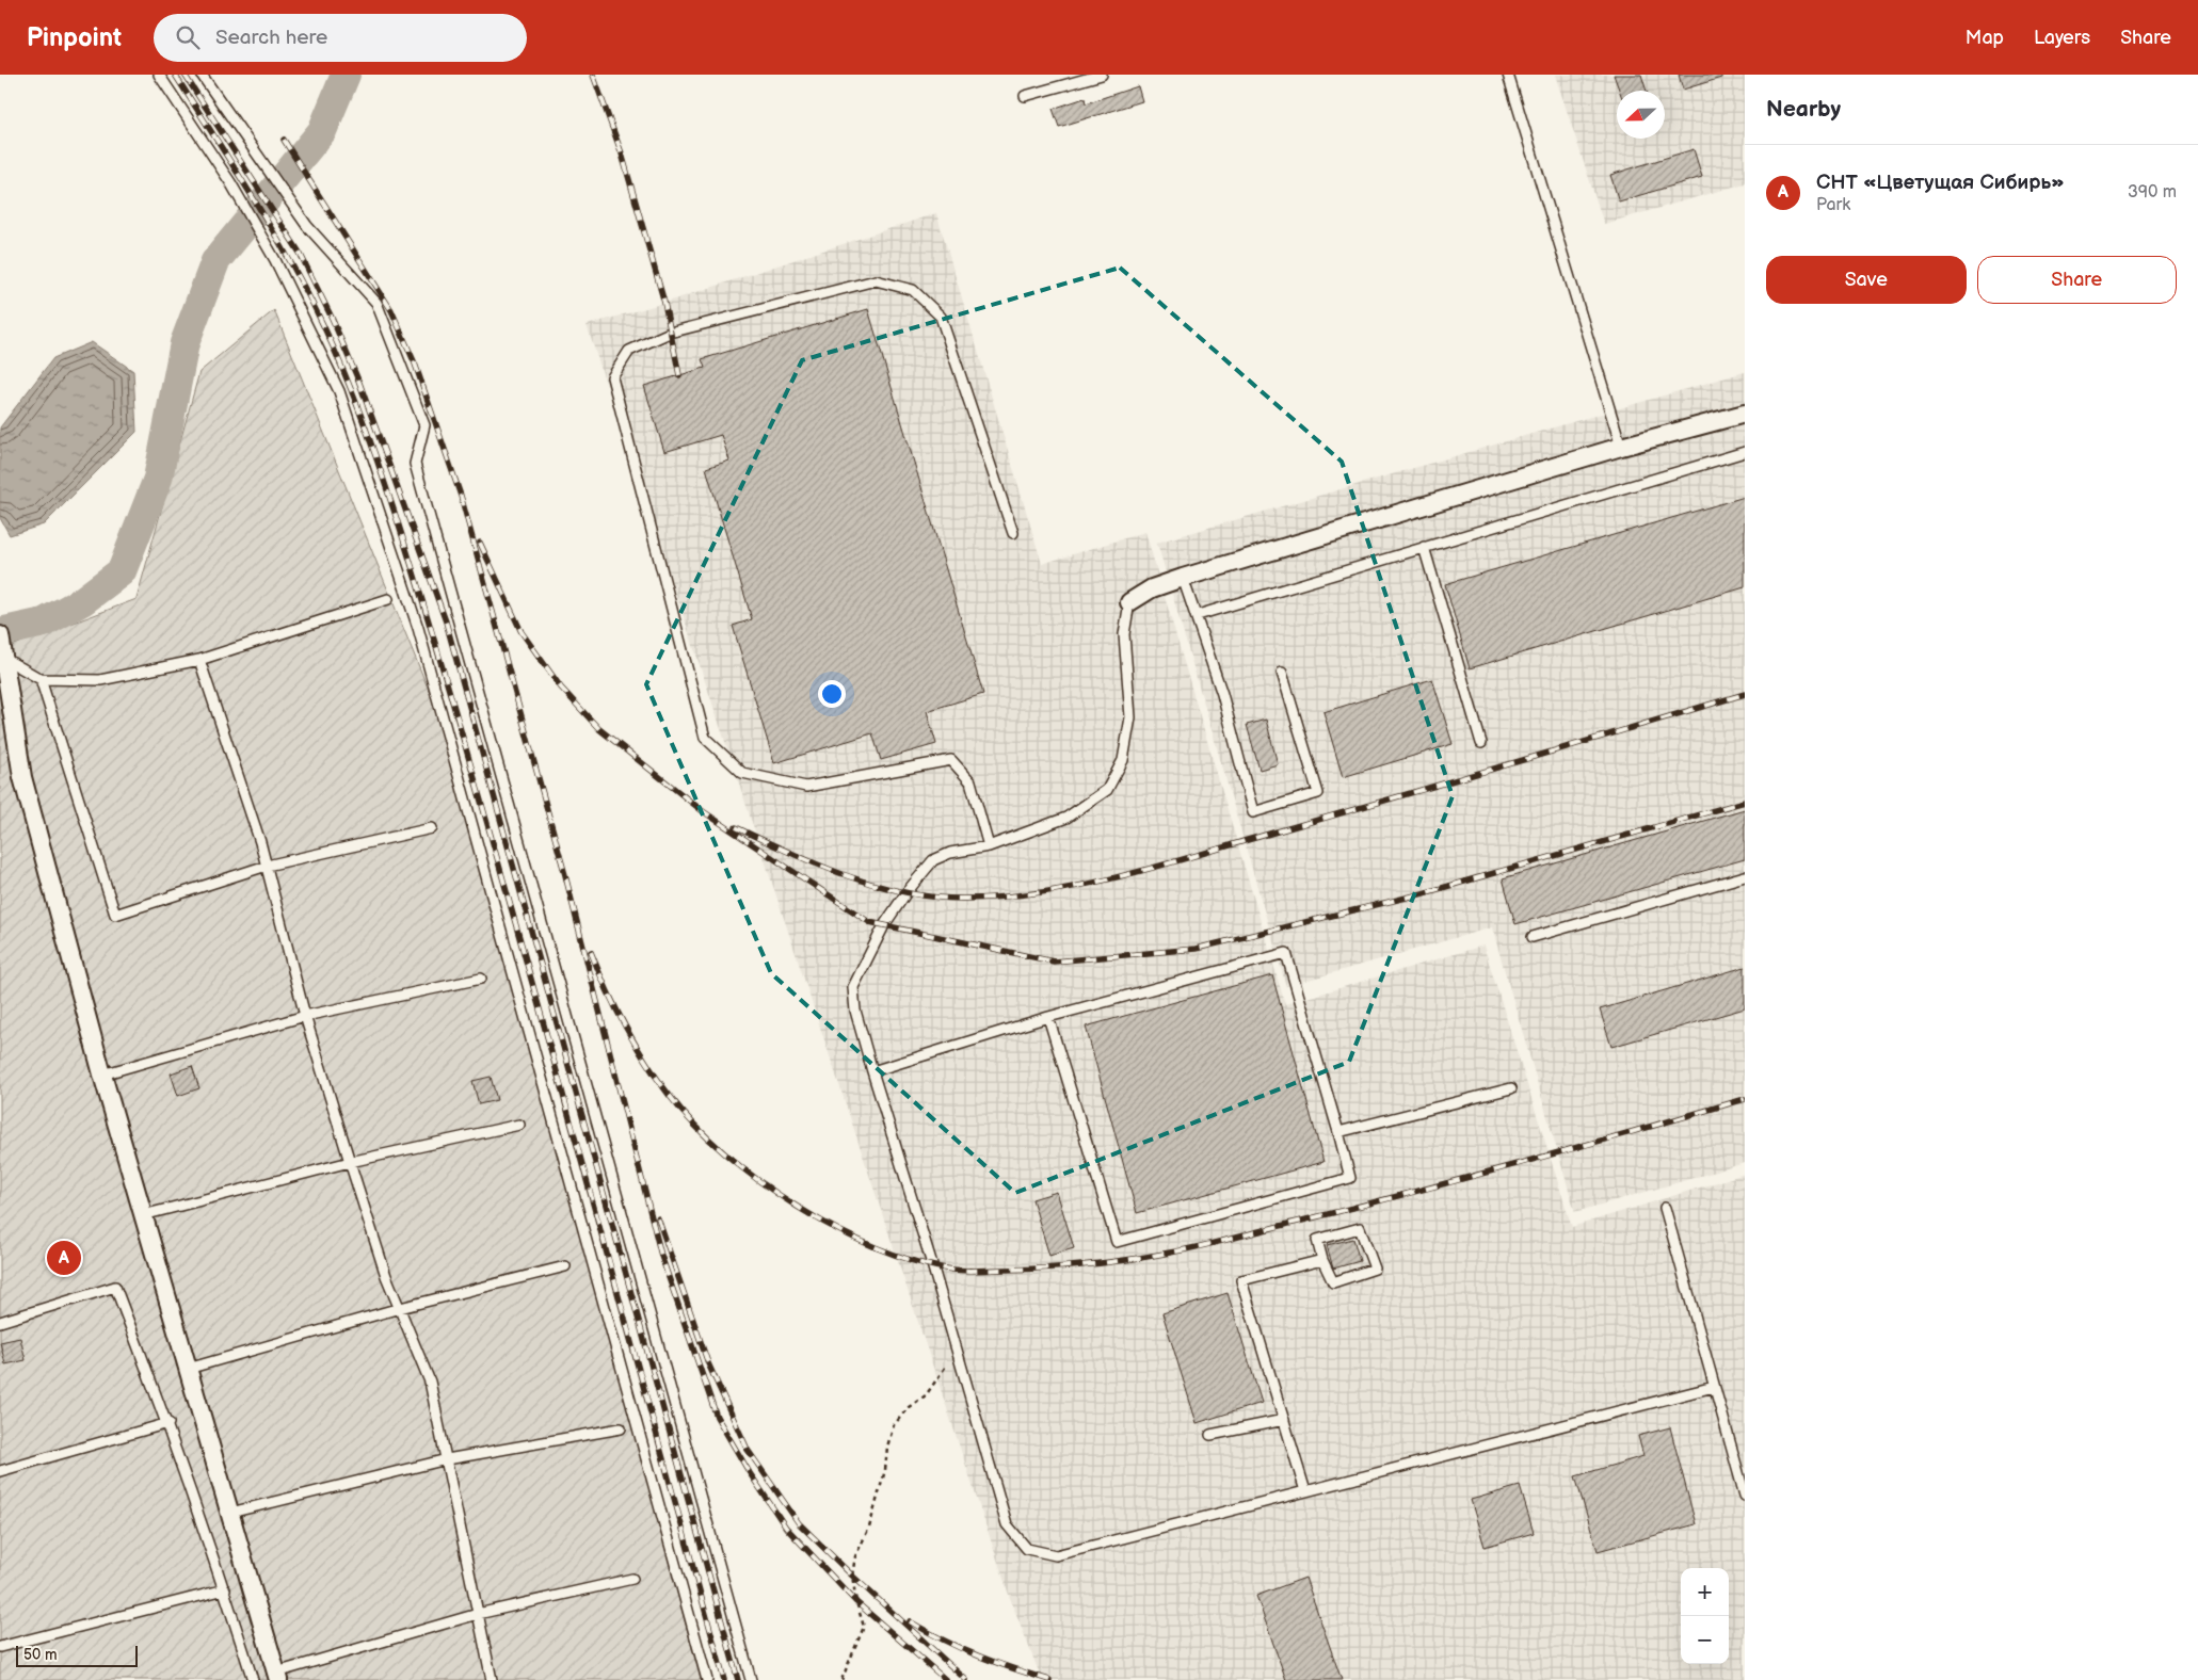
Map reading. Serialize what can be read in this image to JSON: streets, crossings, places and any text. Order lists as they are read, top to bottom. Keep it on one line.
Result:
{"scale_bar":"50 m","north":"left","page":{"header":"Pinpoint","search":"Search here","nav":["Map","Layers","Share"],"heading":"Nearby","list":[{"mark":"A","name":"СНТ «Цветущая Сибирь»","note":"Park","value":"390 m"}],"buttons":["Save","Share"],"pins":"A","map_buttons":["+","−"],"scale":"50 m"}}
